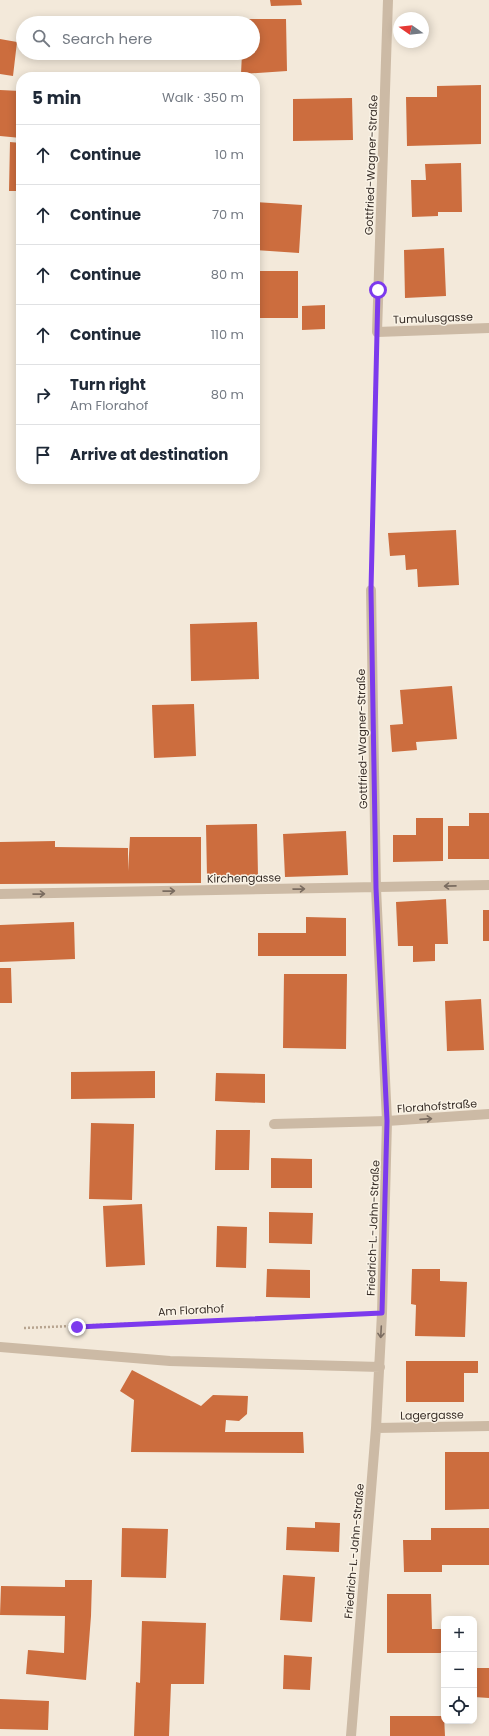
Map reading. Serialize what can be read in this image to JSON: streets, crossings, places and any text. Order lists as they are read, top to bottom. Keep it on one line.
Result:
{"streets":{"street":["Gottfried-Wagner-Straße","Tumulusgasse","Kirchengasse","Florahofstraße","Friedrich-L.-Jahn-Straße","Lagergasse"],"path":["Am Florahof"]},"crossings":[["Gottfried-Wagner-Straße","Tumulusgasse"],["Gottfried-Wagner-Straße","Kirchengasse"],["Gottfried-Wagner-Straße","Friedrich-L.-Jahn-Straße"],["Kirchengasse","Friedrich-L.-Jahn-Straße"],["Florahofstraße","Friedrich-L.-Jahn-Straße"],["Friedrich-L.-Jahn-Straße","Am Florahof"],["Friedrich-L.-Jahn-Straße","Lagergasse"]],"one_way":["Florahofstraße"],"north":"left","page":{"search":"Search here","heading":["5 min","Walk · 350 m"],"list":[["Continue","10 m"],["Continue","70 m"],["Continue","80 m"],["Continue","110 m"],["Turn right","Am Florahof","80 m"],"Arrive at destination"],"map_buttons":["+","−"]}}
